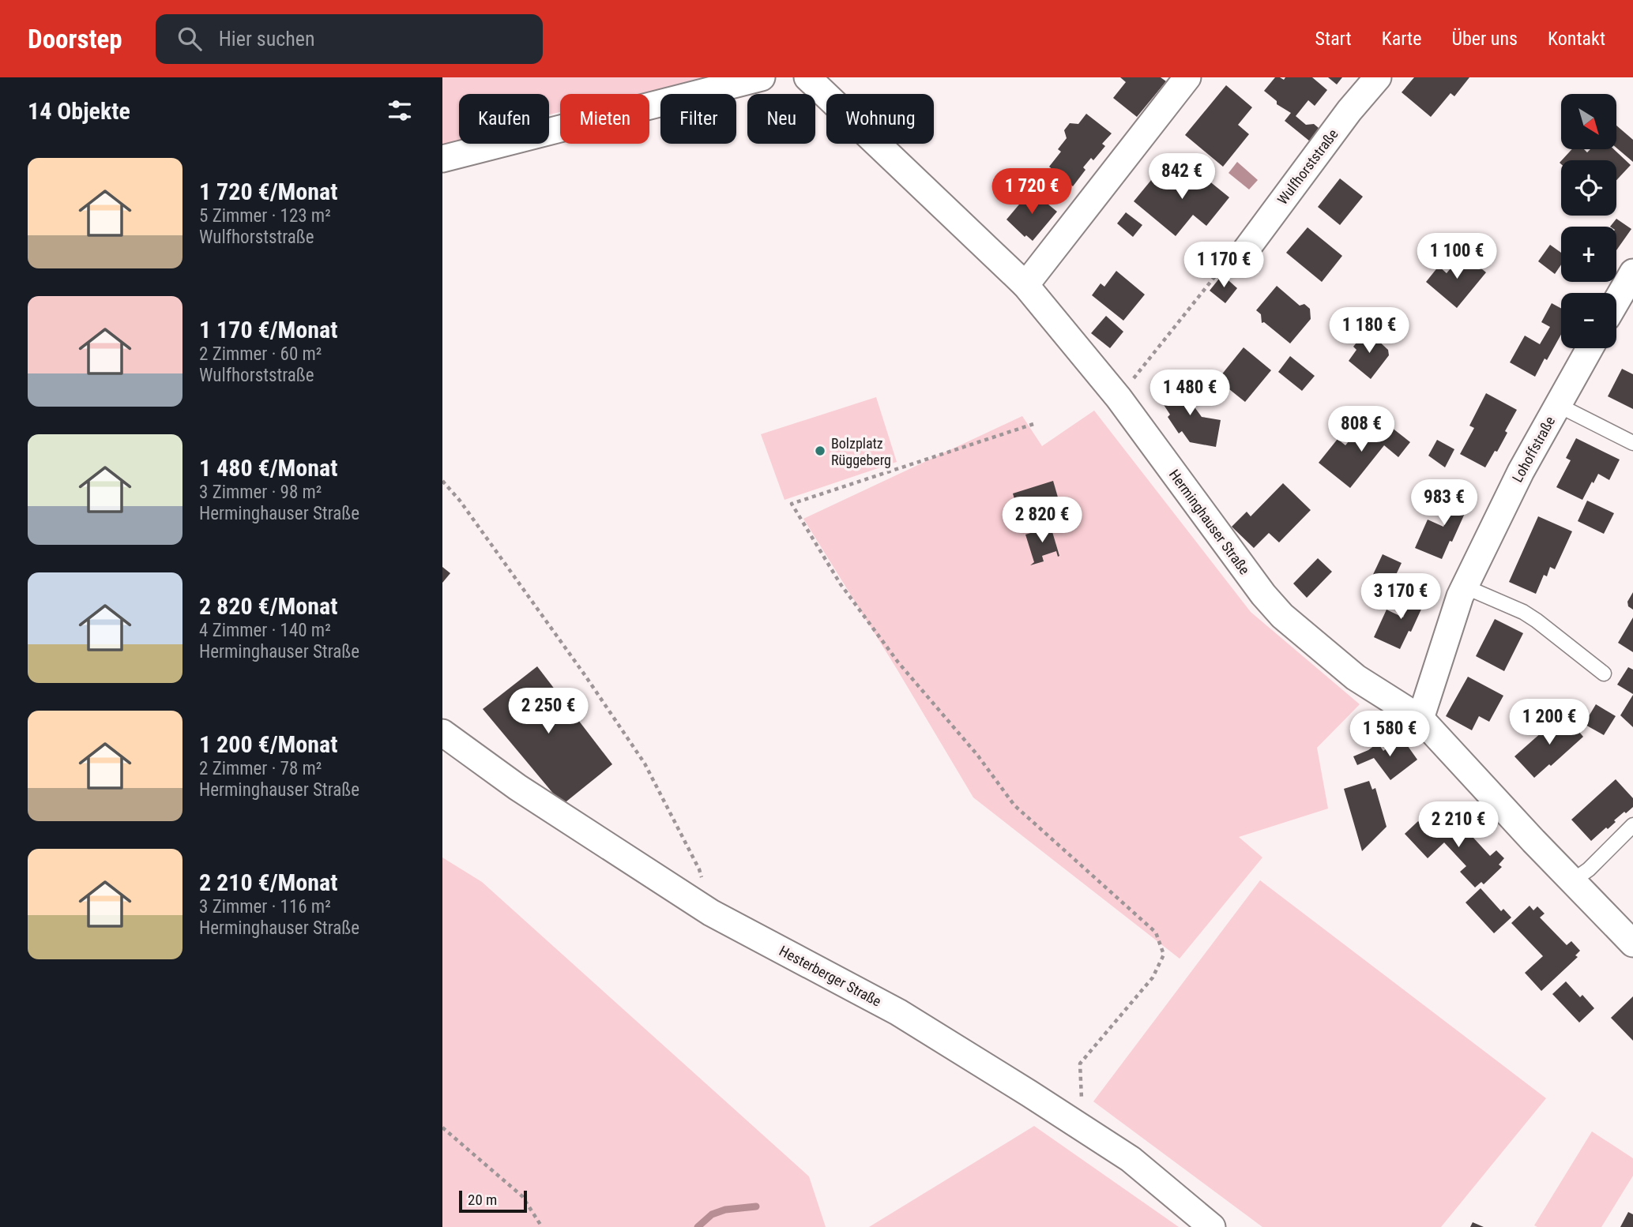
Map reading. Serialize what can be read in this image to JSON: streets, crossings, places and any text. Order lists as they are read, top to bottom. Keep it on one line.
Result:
{"streets":{"street":["Wulfhorststraße","Lohoffstraße","Herminghauser Straße","Hesterberger Straße"]},"crossings":[["Lohoffstraße","Herminghauser Straße"]],"places":["Bolzplatz Rüggeberg"],"scale_bar":"20 m","north":"bottom right","page":{"header":"Doorstep","search":"Hier suchen","nav":["Start","Karte","Über uns","Kontakt"],"heading":"14 Objekte","map_buttons":["+","−"],"chip":["Kaufen","Mieten","Filter","Neu","Wohnung"],"list":[{"name":"1 720 €/Monat","note":"5 Zimmer · 123 m² · Wulfhorststraße"},{"name":"1 170 €/Monat","note":"2 Zimmer · 60 m² · Wulfhorststraße"},{"name":"1 480 €/Monat","note":"3 Zimmer · 98 m² · Herminghauser Straße"},{"name":"2 820 €/Monat","note":"4 Zimmer · 140 m² · Herminghauser Straße"},{"name":"1 200 €/Monat","note":"2 Zimmer · 78 m² · Herminghauser Straße"},{"name":"2 210 €/Monat","note":"3 Zimmer · 116 m² · Herminghauser Straße"}],"price":["842 €","1 720 €","1 100 €","1 170 €","1 180 €","1 480 €","808 €","983 €","2 820 €","3 170 €","2 250 €","1 200 €","1 580 €","2 210 €"],"scale":"20 m"}}
